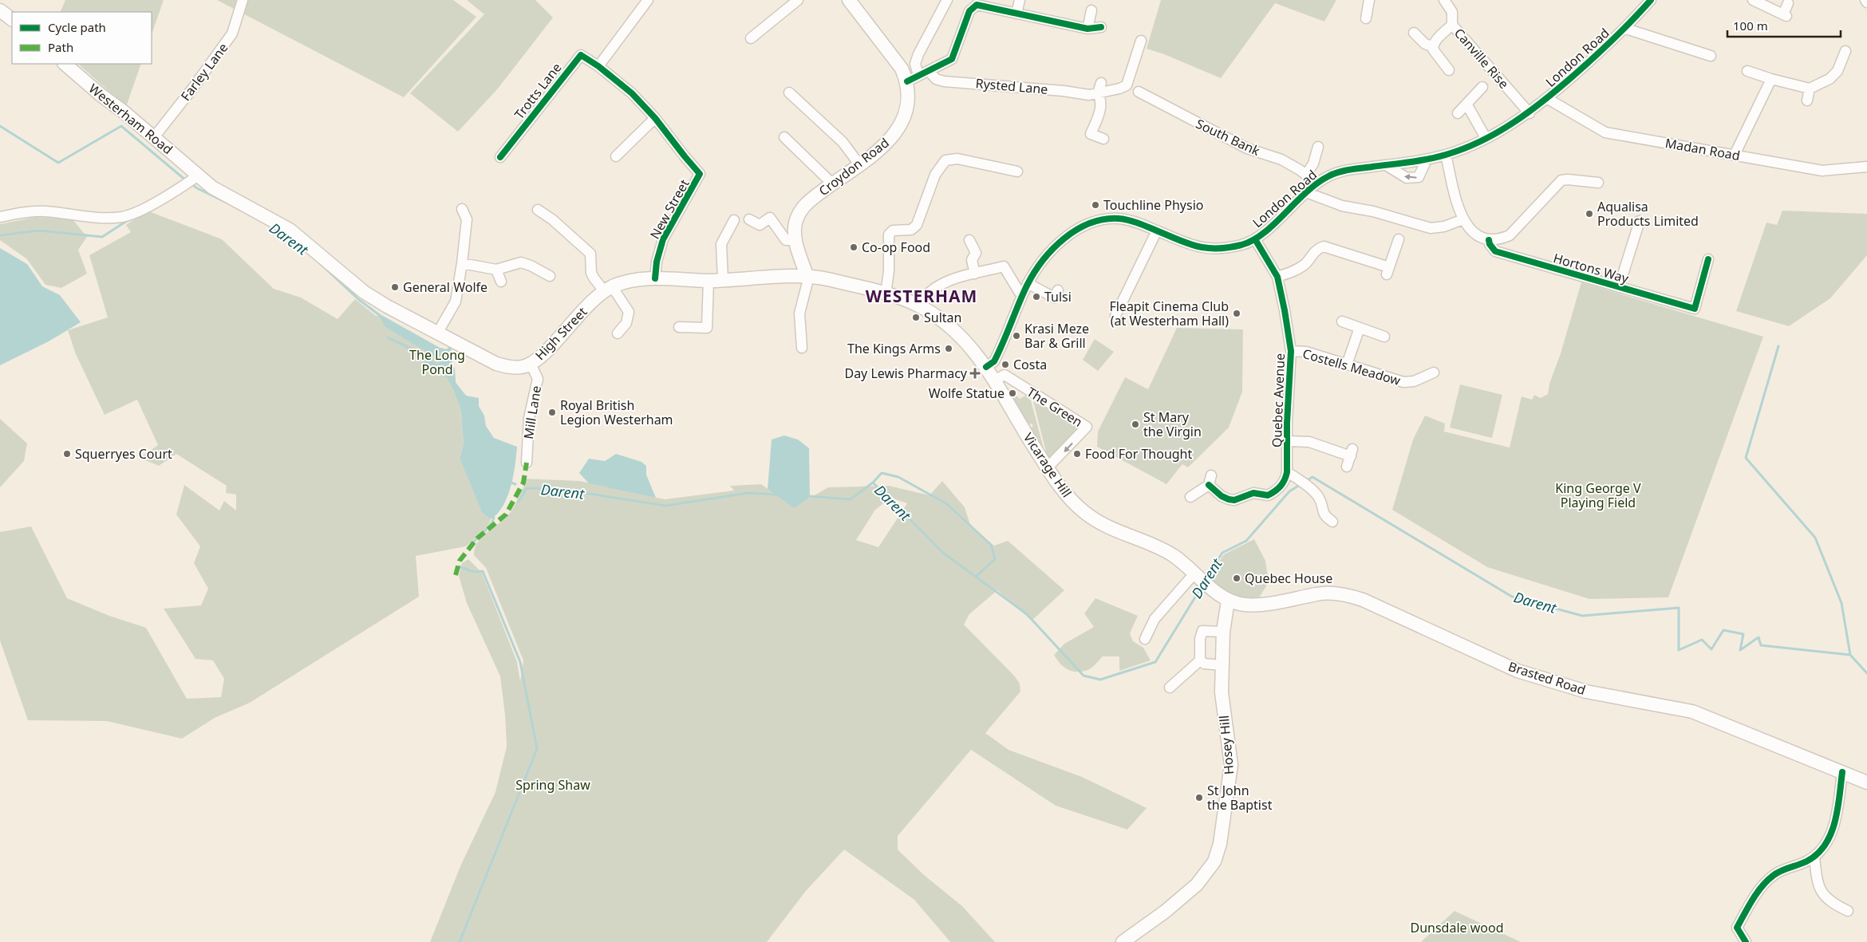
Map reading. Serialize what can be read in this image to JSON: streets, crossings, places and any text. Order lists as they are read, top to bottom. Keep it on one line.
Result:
{"streets":{"main road":["Westerham Road","Croydon Road","High Street","Vicarage Hill","Brasted Road","Hosey Hill"],"street":["London Road","Canville Rise","Farley Lane","Rysted Lane","Trotts Lane","South Bank","Madan Road","New Street","Hortons Way","Costells Meadow","Quebec Avenue","The Green","Mill Lane"]},"crossings":[["London Road","Canville Rise"],["London Road","South Bank"],["London Road","Madan Road"],["London Road","Quebec Avenue"],["London Road","Vicarage Hill"],["Farley Lane","Westerham Road"],["Westerham Road","High Street"],["Croydon Road","High Street"],["New Street","High Street"],["High Street","Mill Lane"],["High Street","Vicarage Hill"],["Costells Meadow","Quebec Avenue"],["The Green","Vicarage Hill"],["Vicarage Hill","Brasted Road"],["Vicarage Hill","Hosey Hill"],["Brasted Road","Hosey Hill"]],"districts":["WESTERHAM"],"water":["Darent"],"parks":["The Long Pond","King George V Playing Field","Spring Shaw","Dunsdale wood"],"places":{"other":["Touchline Physio","Aqualisa Products Limited","Co-op Food","General Wolfe","Tulsi","Fleapit Cinema Club (at Westerham Hall)","Sultan","Krasi Meze Bar & Grill","The Kings Arms","Costa","Wolfe Statue","Royal British Legion Westerham","St Mary the Virgin","Squerryes Court","Food For Thought","Quebec House","St John the Baptist"],"health":["Day Lewis Pharmacy"]},"legend":["Cycle path","Path"],"scale_bar":"100 m"}
